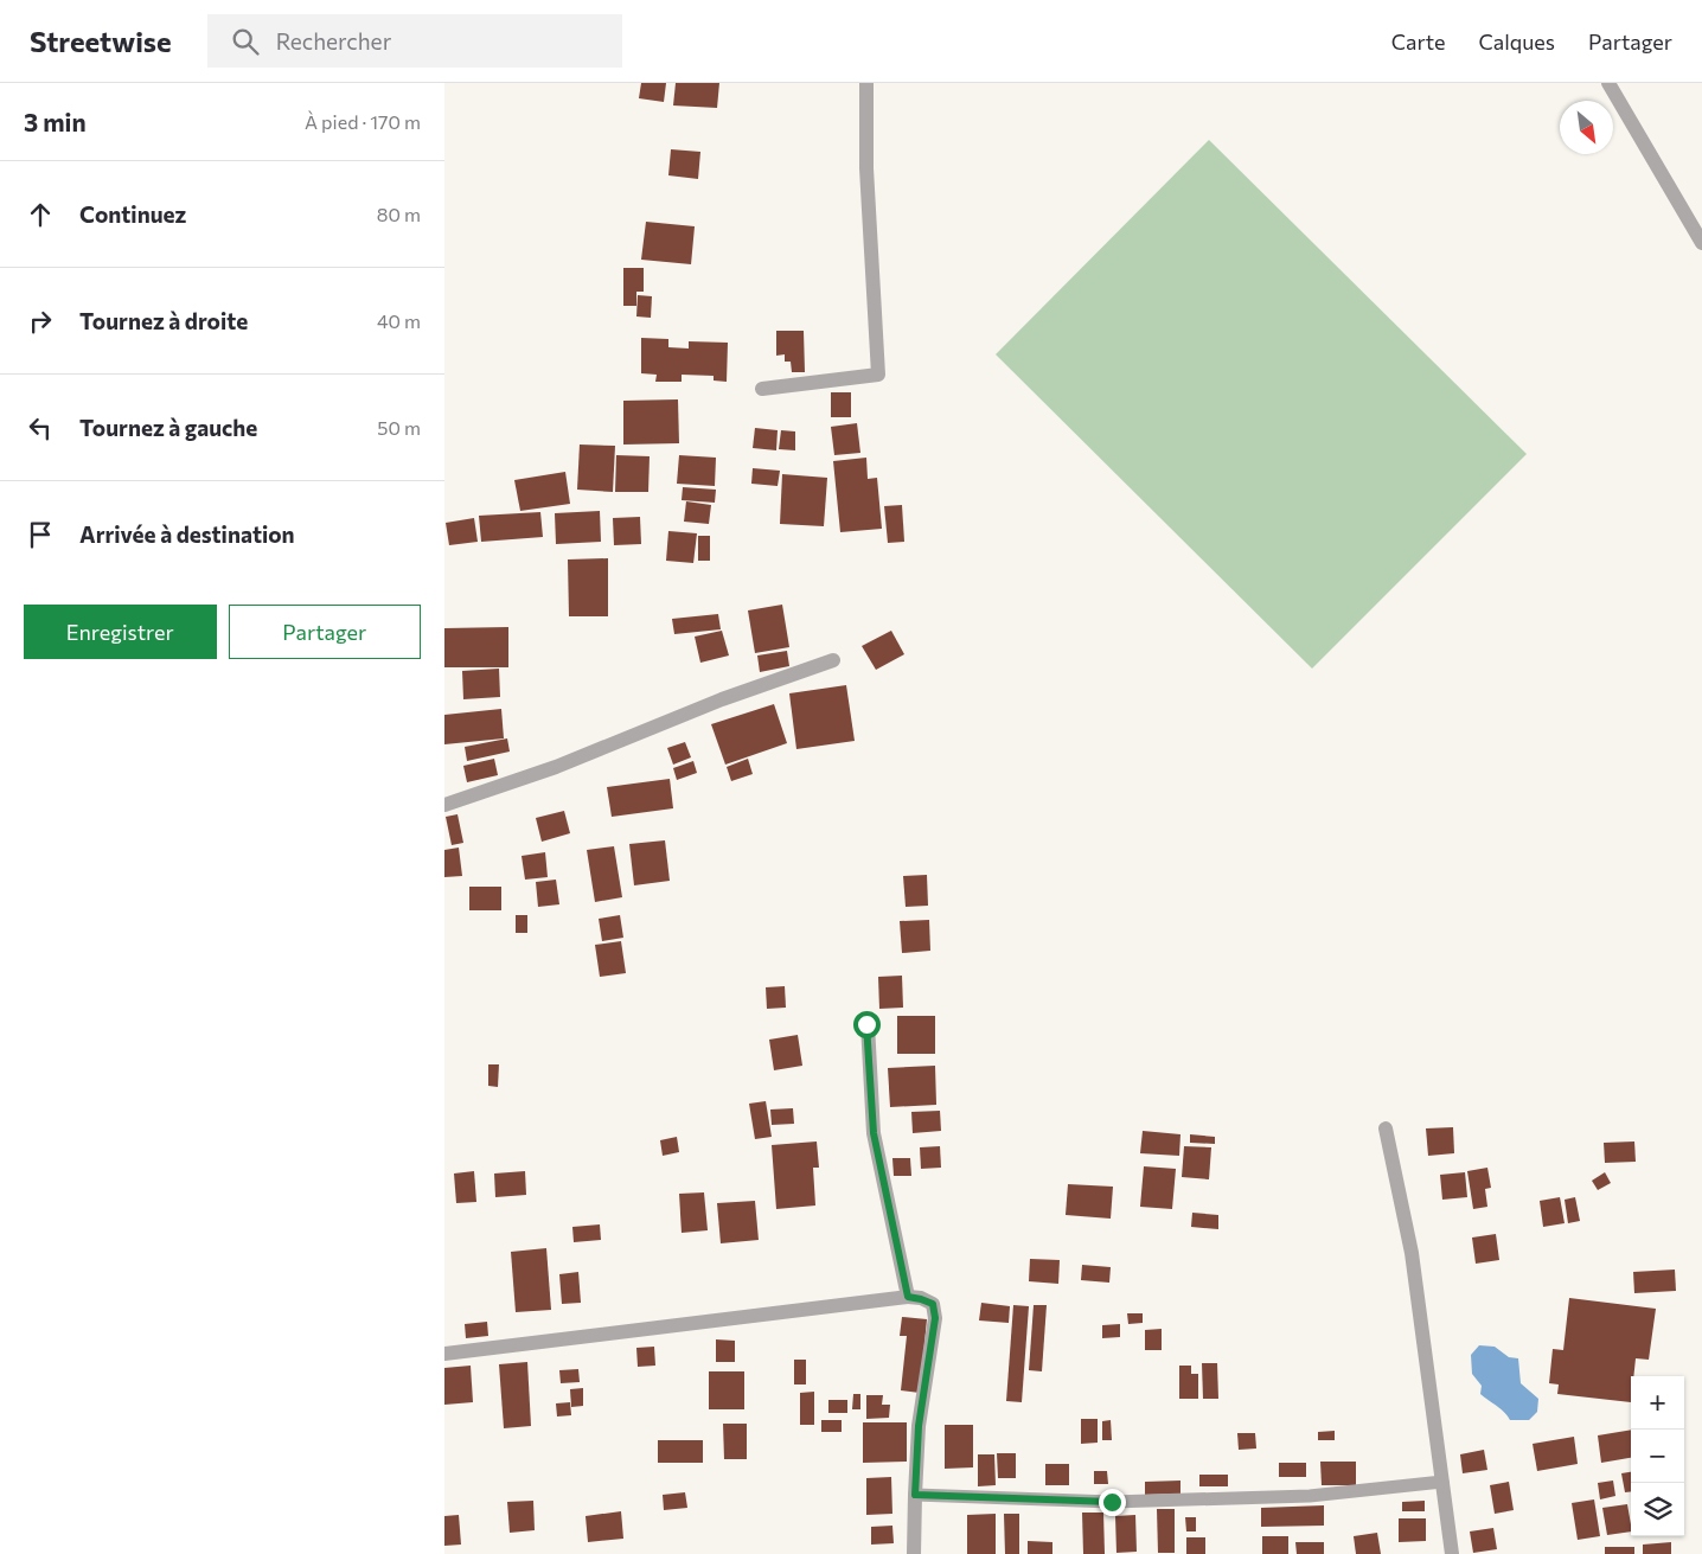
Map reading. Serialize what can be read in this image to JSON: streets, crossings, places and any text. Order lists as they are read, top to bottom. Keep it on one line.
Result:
{"north":"bottom right","page":{"header":"Streetwise","search":"Rechercher","nav":["Carte","Calques","Partager"],"heading":["3 min","À pied · 170 m"],"list":[["Continuez","80 m"],["Tournez à droite","40 m"],["Tournez à gauche","50 m"],"Arrivée à destination"],"buttons":["Enregistrer","Partager"],"map_buttons":["+","−"]}}
